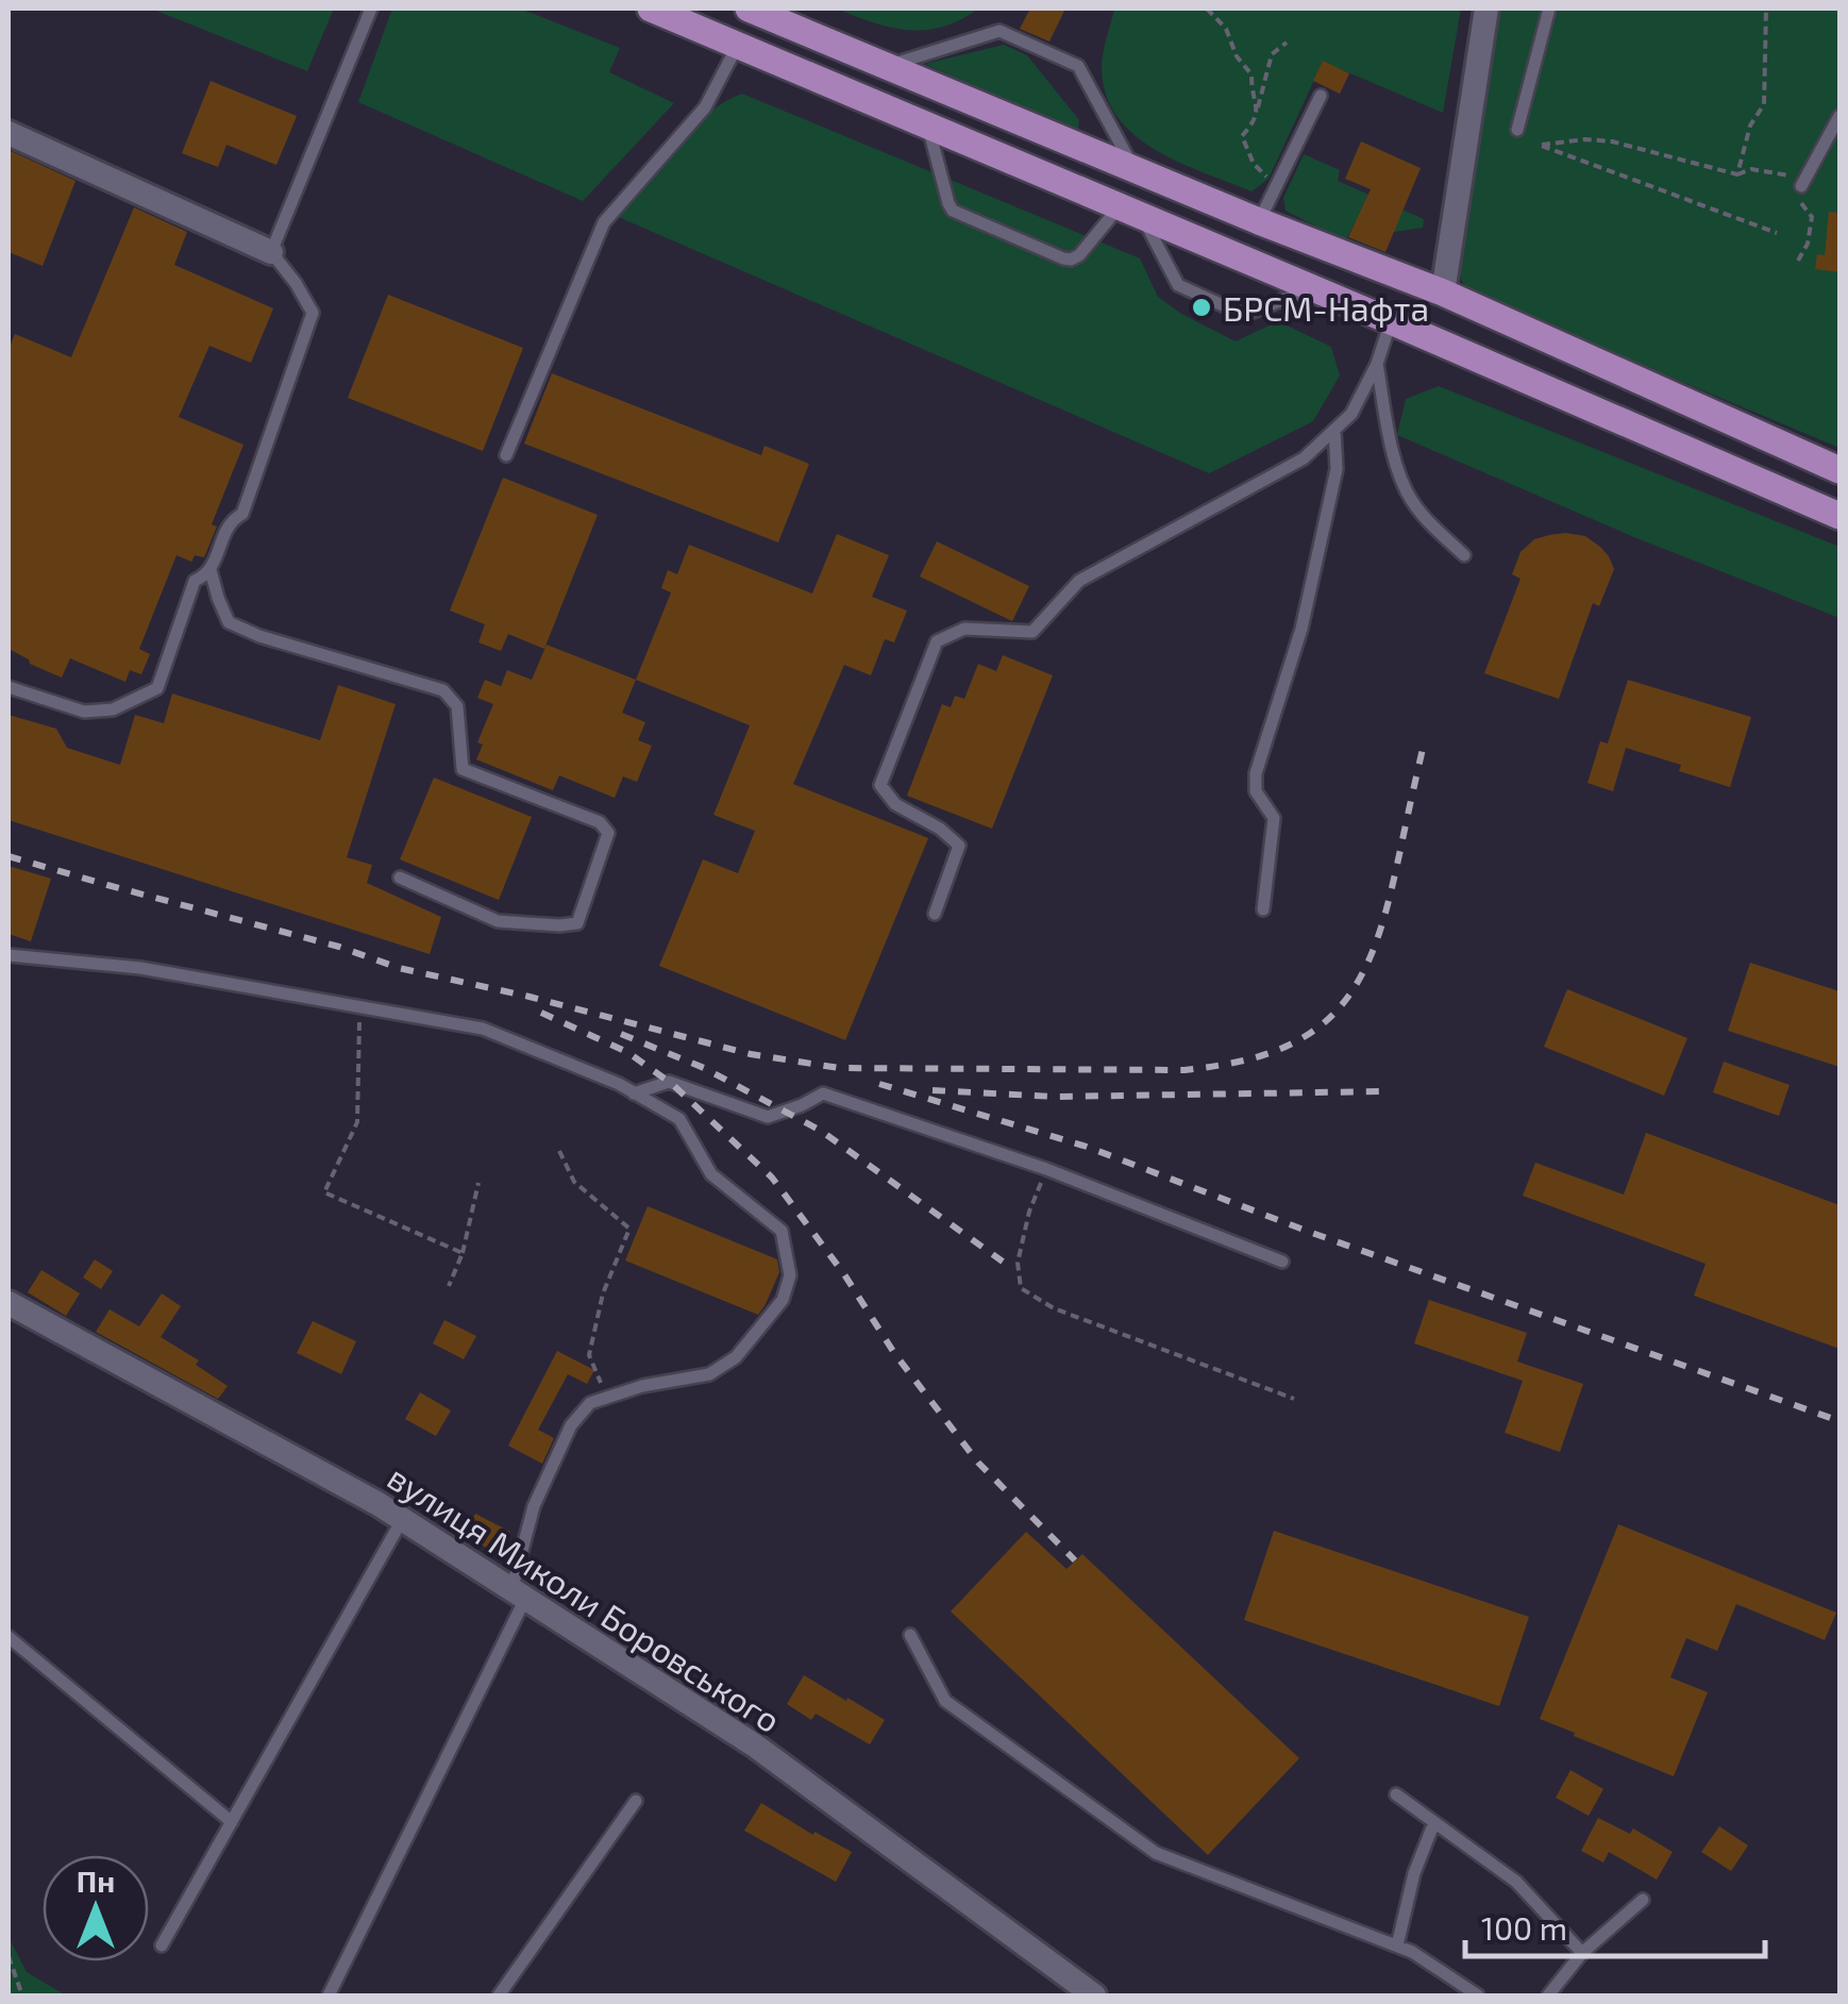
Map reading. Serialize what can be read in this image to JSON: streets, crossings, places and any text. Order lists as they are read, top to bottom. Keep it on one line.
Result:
{"streets":{"street":["вулиця Миколи Боровського"]},"places":["БРСМ-Нафта"],"scale_bar":"100 m","north":"top"}
